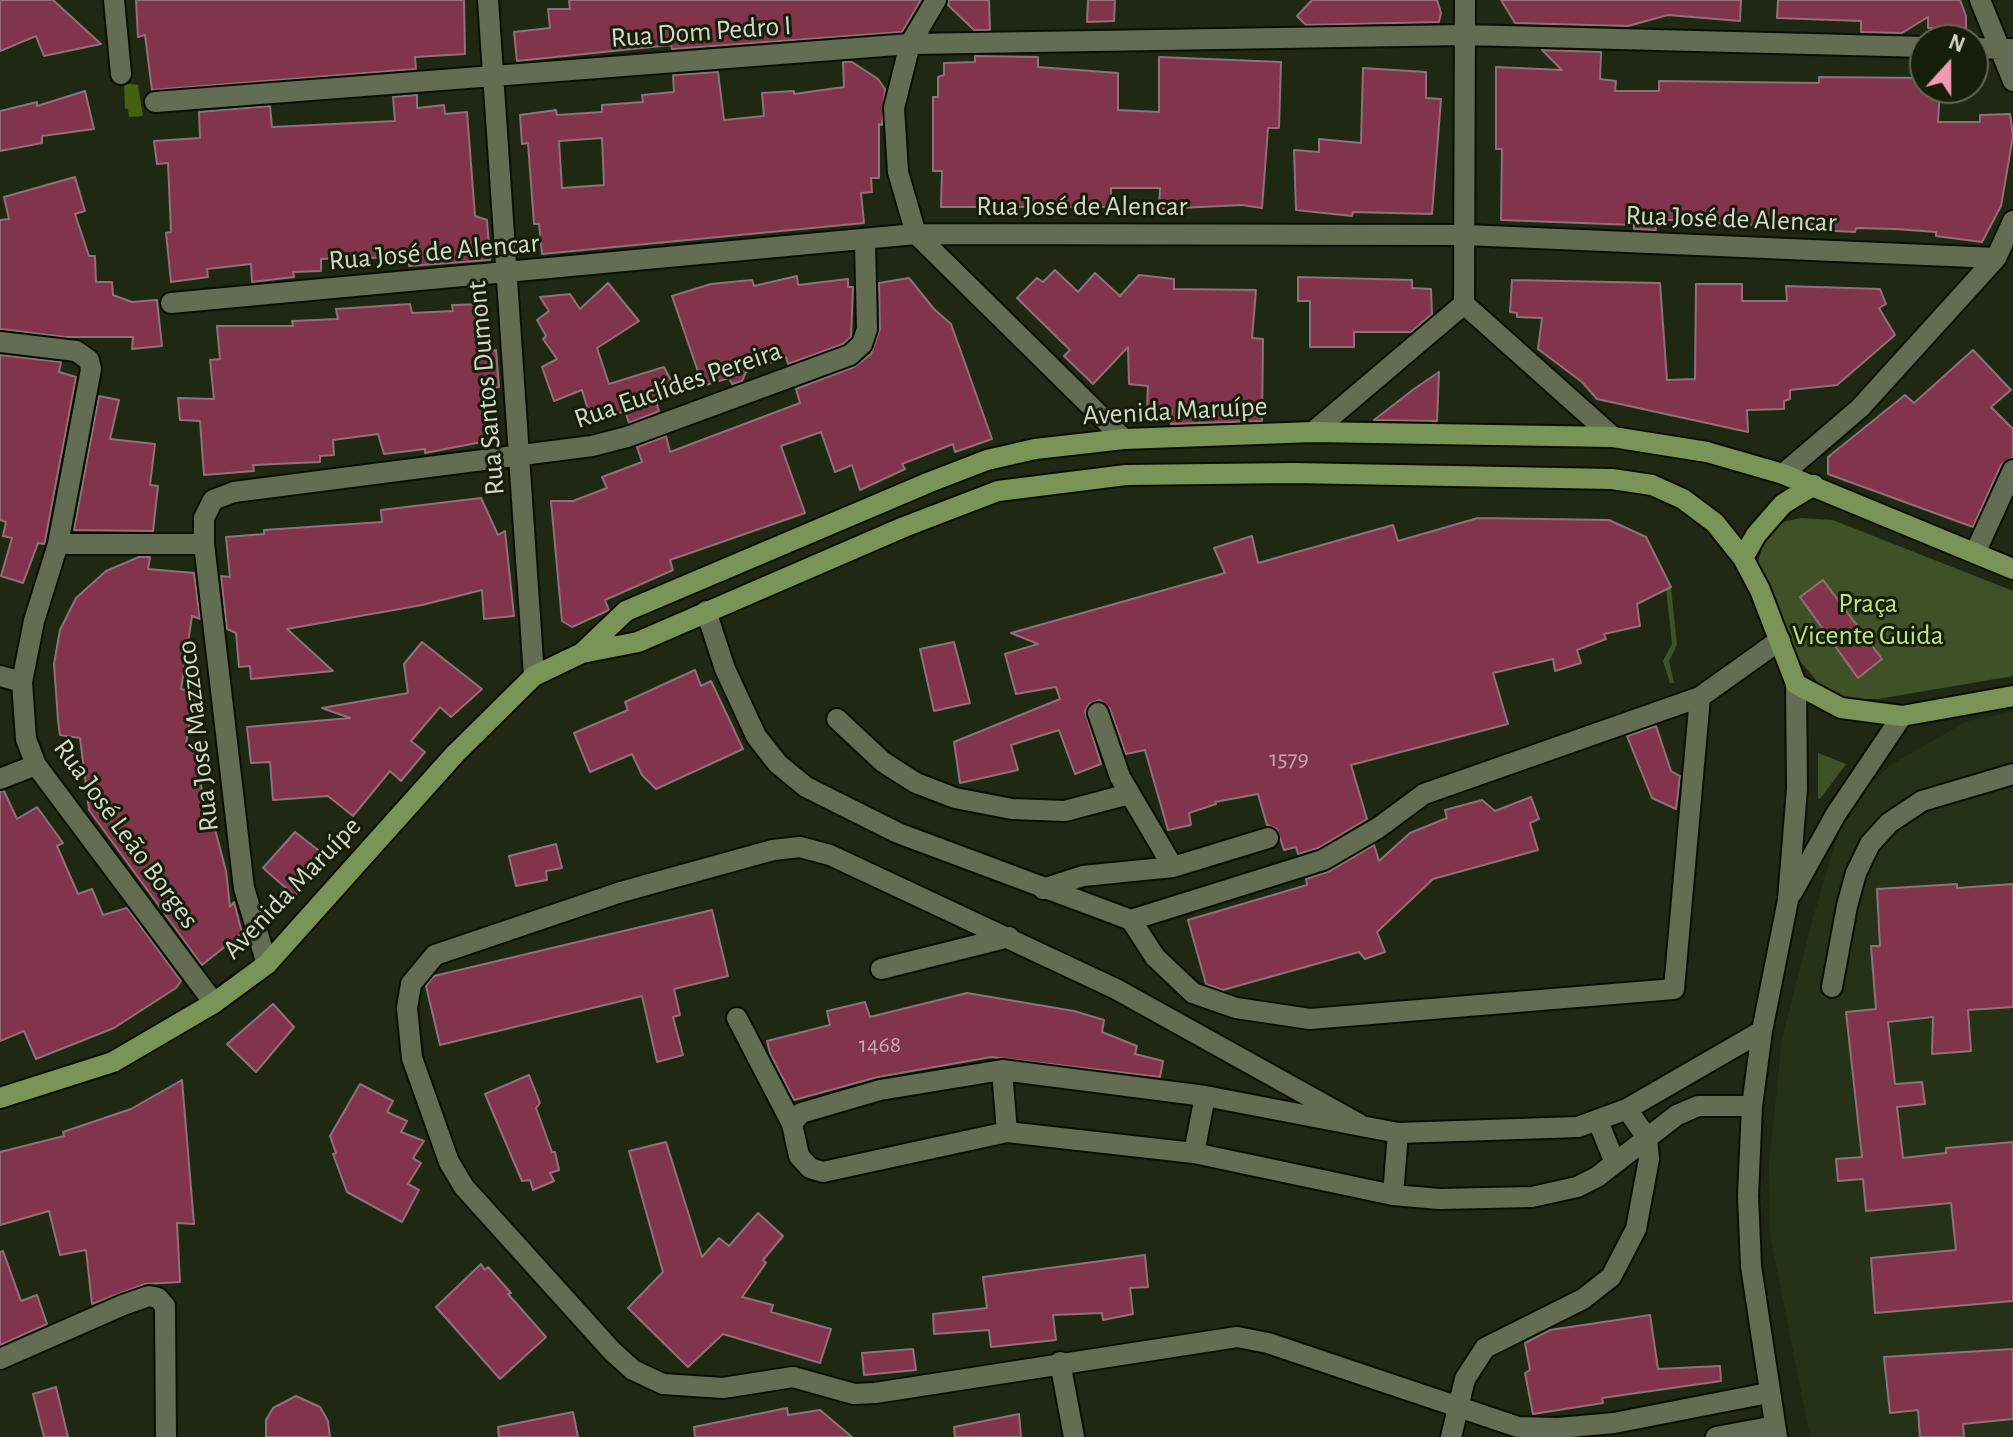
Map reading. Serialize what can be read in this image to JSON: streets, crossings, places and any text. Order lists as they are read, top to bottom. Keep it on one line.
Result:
{"streets":{"main road":["Avenida Maruípe"],"street":["Rua Dom Pedro I","Rua José de Alencar","Rua Euclídes Pereira","Rua Santos Dumont","Rua José Mazzoco","Rua José Leão Borges"]},"crossings":[["Rua Dom Pedro I","Rua Santos Dumont"],["Rua José de Alencar","Rua Euclídes Pereira"],["Rua José de Alencar","Rua Santos Dumont"],["Rua Euclídes Pereira","Rua Santos Dumont"],["Rua Euclídes Pereira","Rua José Mazzoco"],["Rua Santos Dumont","Avenida Maruípe"],["Avenida Maruípe","Rua José Mazzoco"],["Avenida Maruípe","Rua José Leão Borges"]],"parks":["Praça Vicente Guida"],"house_numbers":["1579","1468"],"north":"top"}
